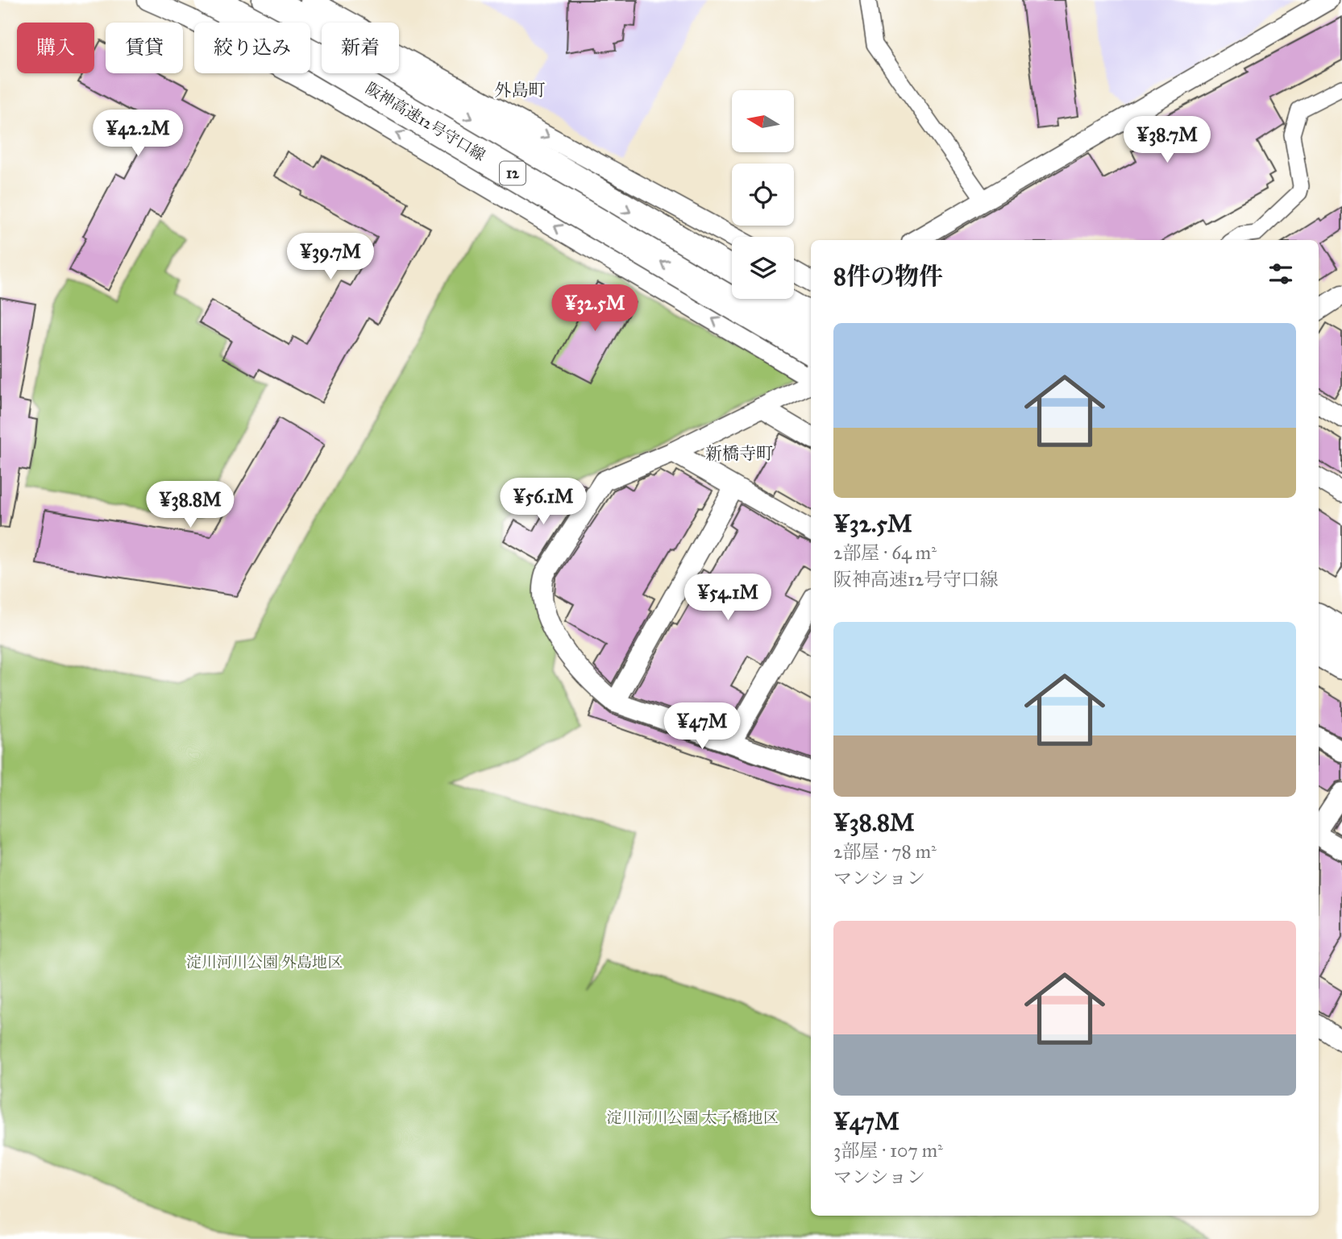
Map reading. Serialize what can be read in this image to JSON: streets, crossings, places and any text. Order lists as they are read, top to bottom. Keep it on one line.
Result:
{"streets":{"highway":["阪神高速12号守口線","12"]},"districts":["外島町","新橋寺町"],"parks":["淀川河川公園 外島地区","淀川河川公園 太子橋地区"],"north":"left","page":{"chip":["購入","賃貸","絞り込み","新着"],"price":["¥42.2M","¥38.7M","¥39.7M","¥32.5M","¥56.1M","¥38.8M","¥54.1M","¥47M"],"heading":"8件の物件","list":[{"name":"¥32.5M","note":"2部屋 · 64 m² · 阪神高速12号守口線"},{"name":"¥38.8M","note":"2部屋 · 78 m² · マンション"},{"name":"¥47M","note":"3部屋 · 107 m² · マンション"}]}}
